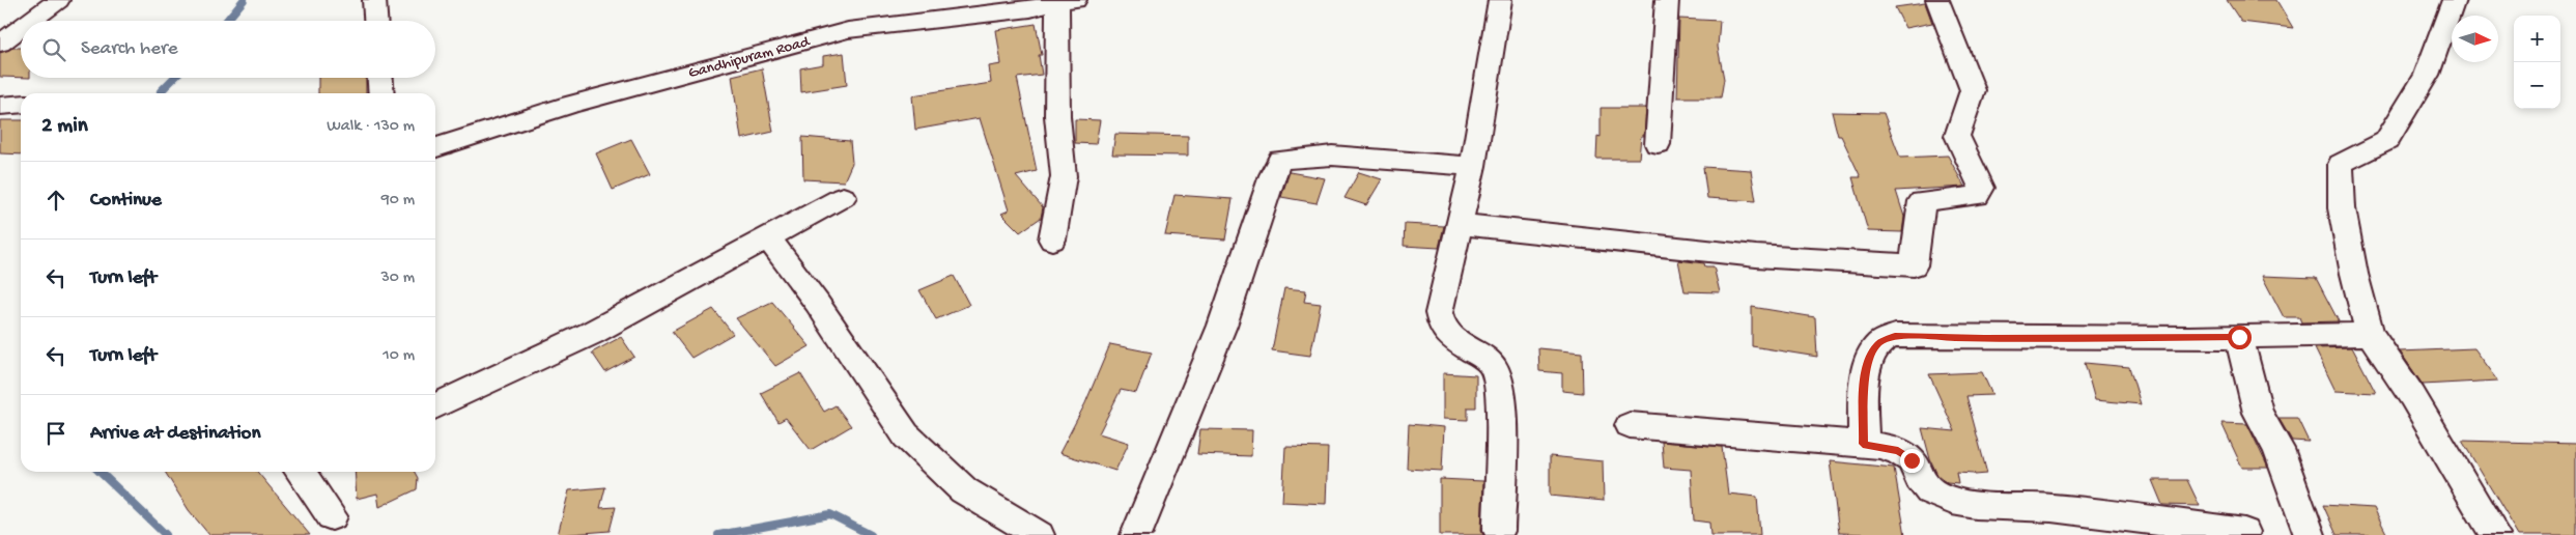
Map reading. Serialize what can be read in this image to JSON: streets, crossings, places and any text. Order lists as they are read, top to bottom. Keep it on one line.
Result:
{"streets":{"street":["Gandhipuram Road"]},"north":"right","page":{"map_buttons":["+","−"],"search":"Search here","heading":["2 min","Walk · 130 m"],"list":[["Continue","90 m"],["Turn left","30 m"],["Turn left","10 m"],"Arrive at destination"]}}
